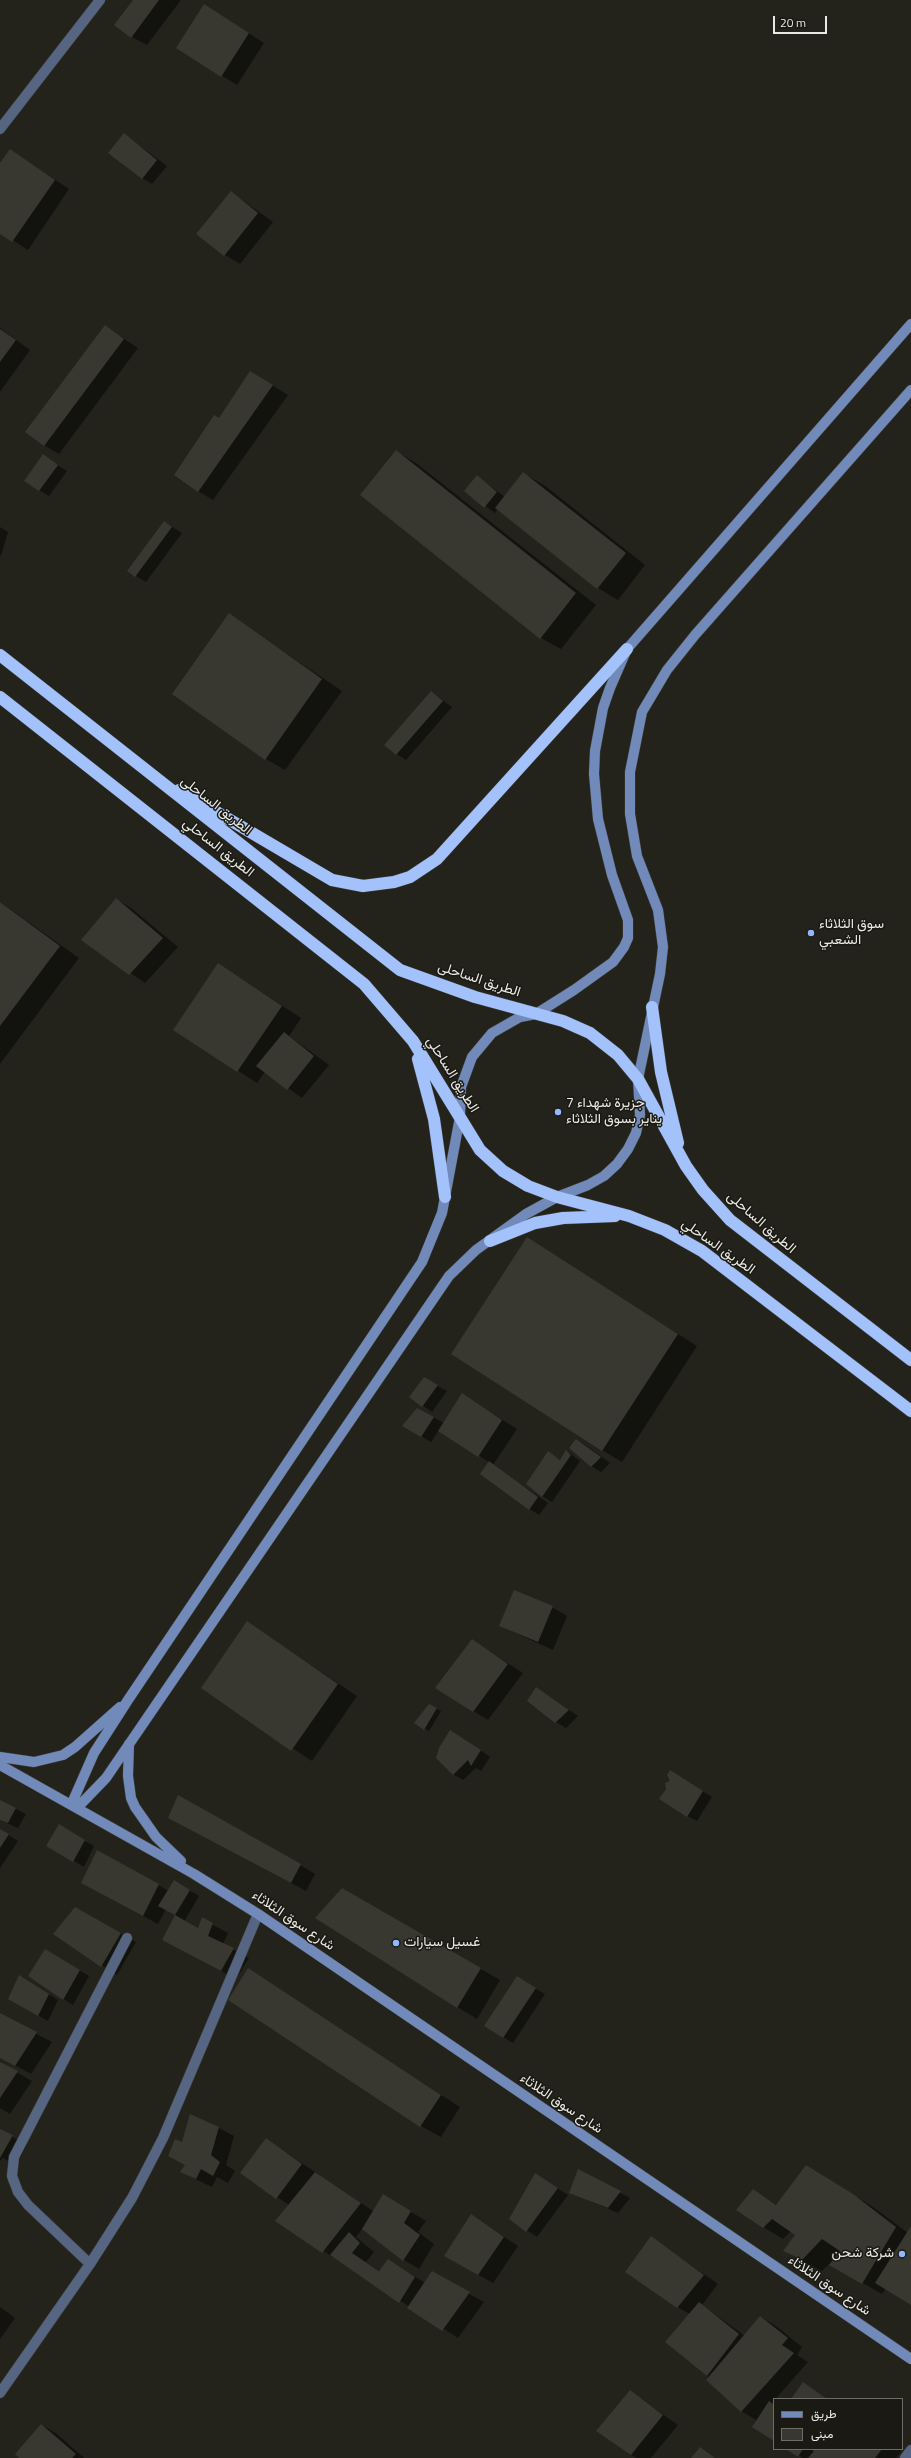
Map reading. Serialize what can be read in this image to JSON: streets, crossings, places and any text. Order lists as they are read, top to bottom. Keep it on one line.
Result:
{"streets":{"highway":["الطريق الساحلى","الطريق الساحلي"],"street":["شارع سوق الثلاثاء"]},"places":["سوق الثلاثاء الشعبي","جزيرة شهداء 7 يناير بسوق الثلاثاء","غسيل سيارات","شركة شحن"],"legend":["طريق","مبنى"],"scale_bar":"20 m"}
